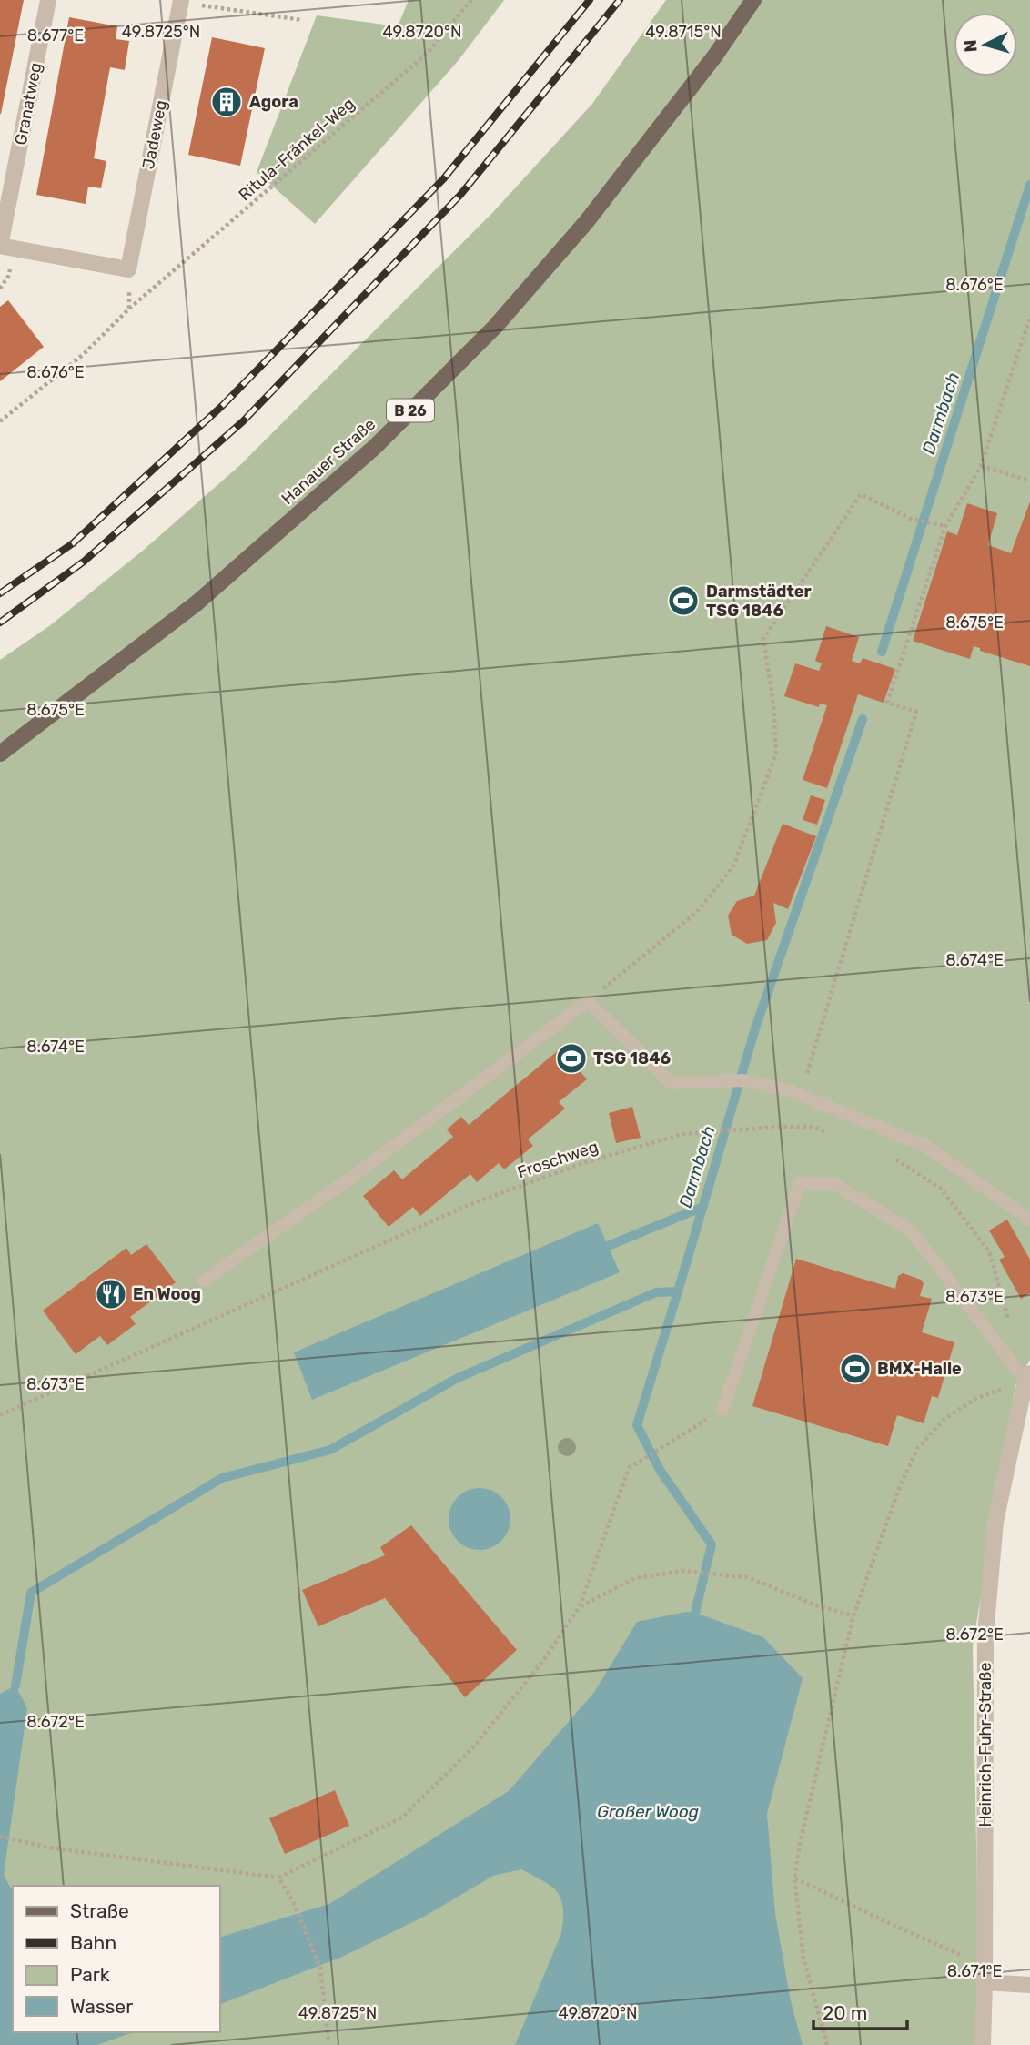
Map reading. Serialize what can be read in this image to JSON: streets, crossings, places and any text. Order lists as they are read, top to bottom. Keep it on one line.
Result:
{"streets":{"main road":["B 26","Hanauer Straße"],"street":["Granatweg","Jadeweg","Heinrich-Fuhr-Straße"],"path":["Ritula-Fränkel-Weg","Froschweg"]},"water":["Darmbach","Großer Woog"],"places":{"building":["Agora"],"sports":["Darmstädter TSG 1846","TSG 1846","BMX-Halle"],"restaurant":["En Woog"]},"legend":["Straße","Bahn","Park","Wasser"],"scale_bar":"20 m","north":"left","coordinates":["49.8725°N","49.8720°N","49.8715°N","8.677°E","8.676°E","8.675°E","8.674°E","8.673°E","8.672°E","8.671°E"]}
